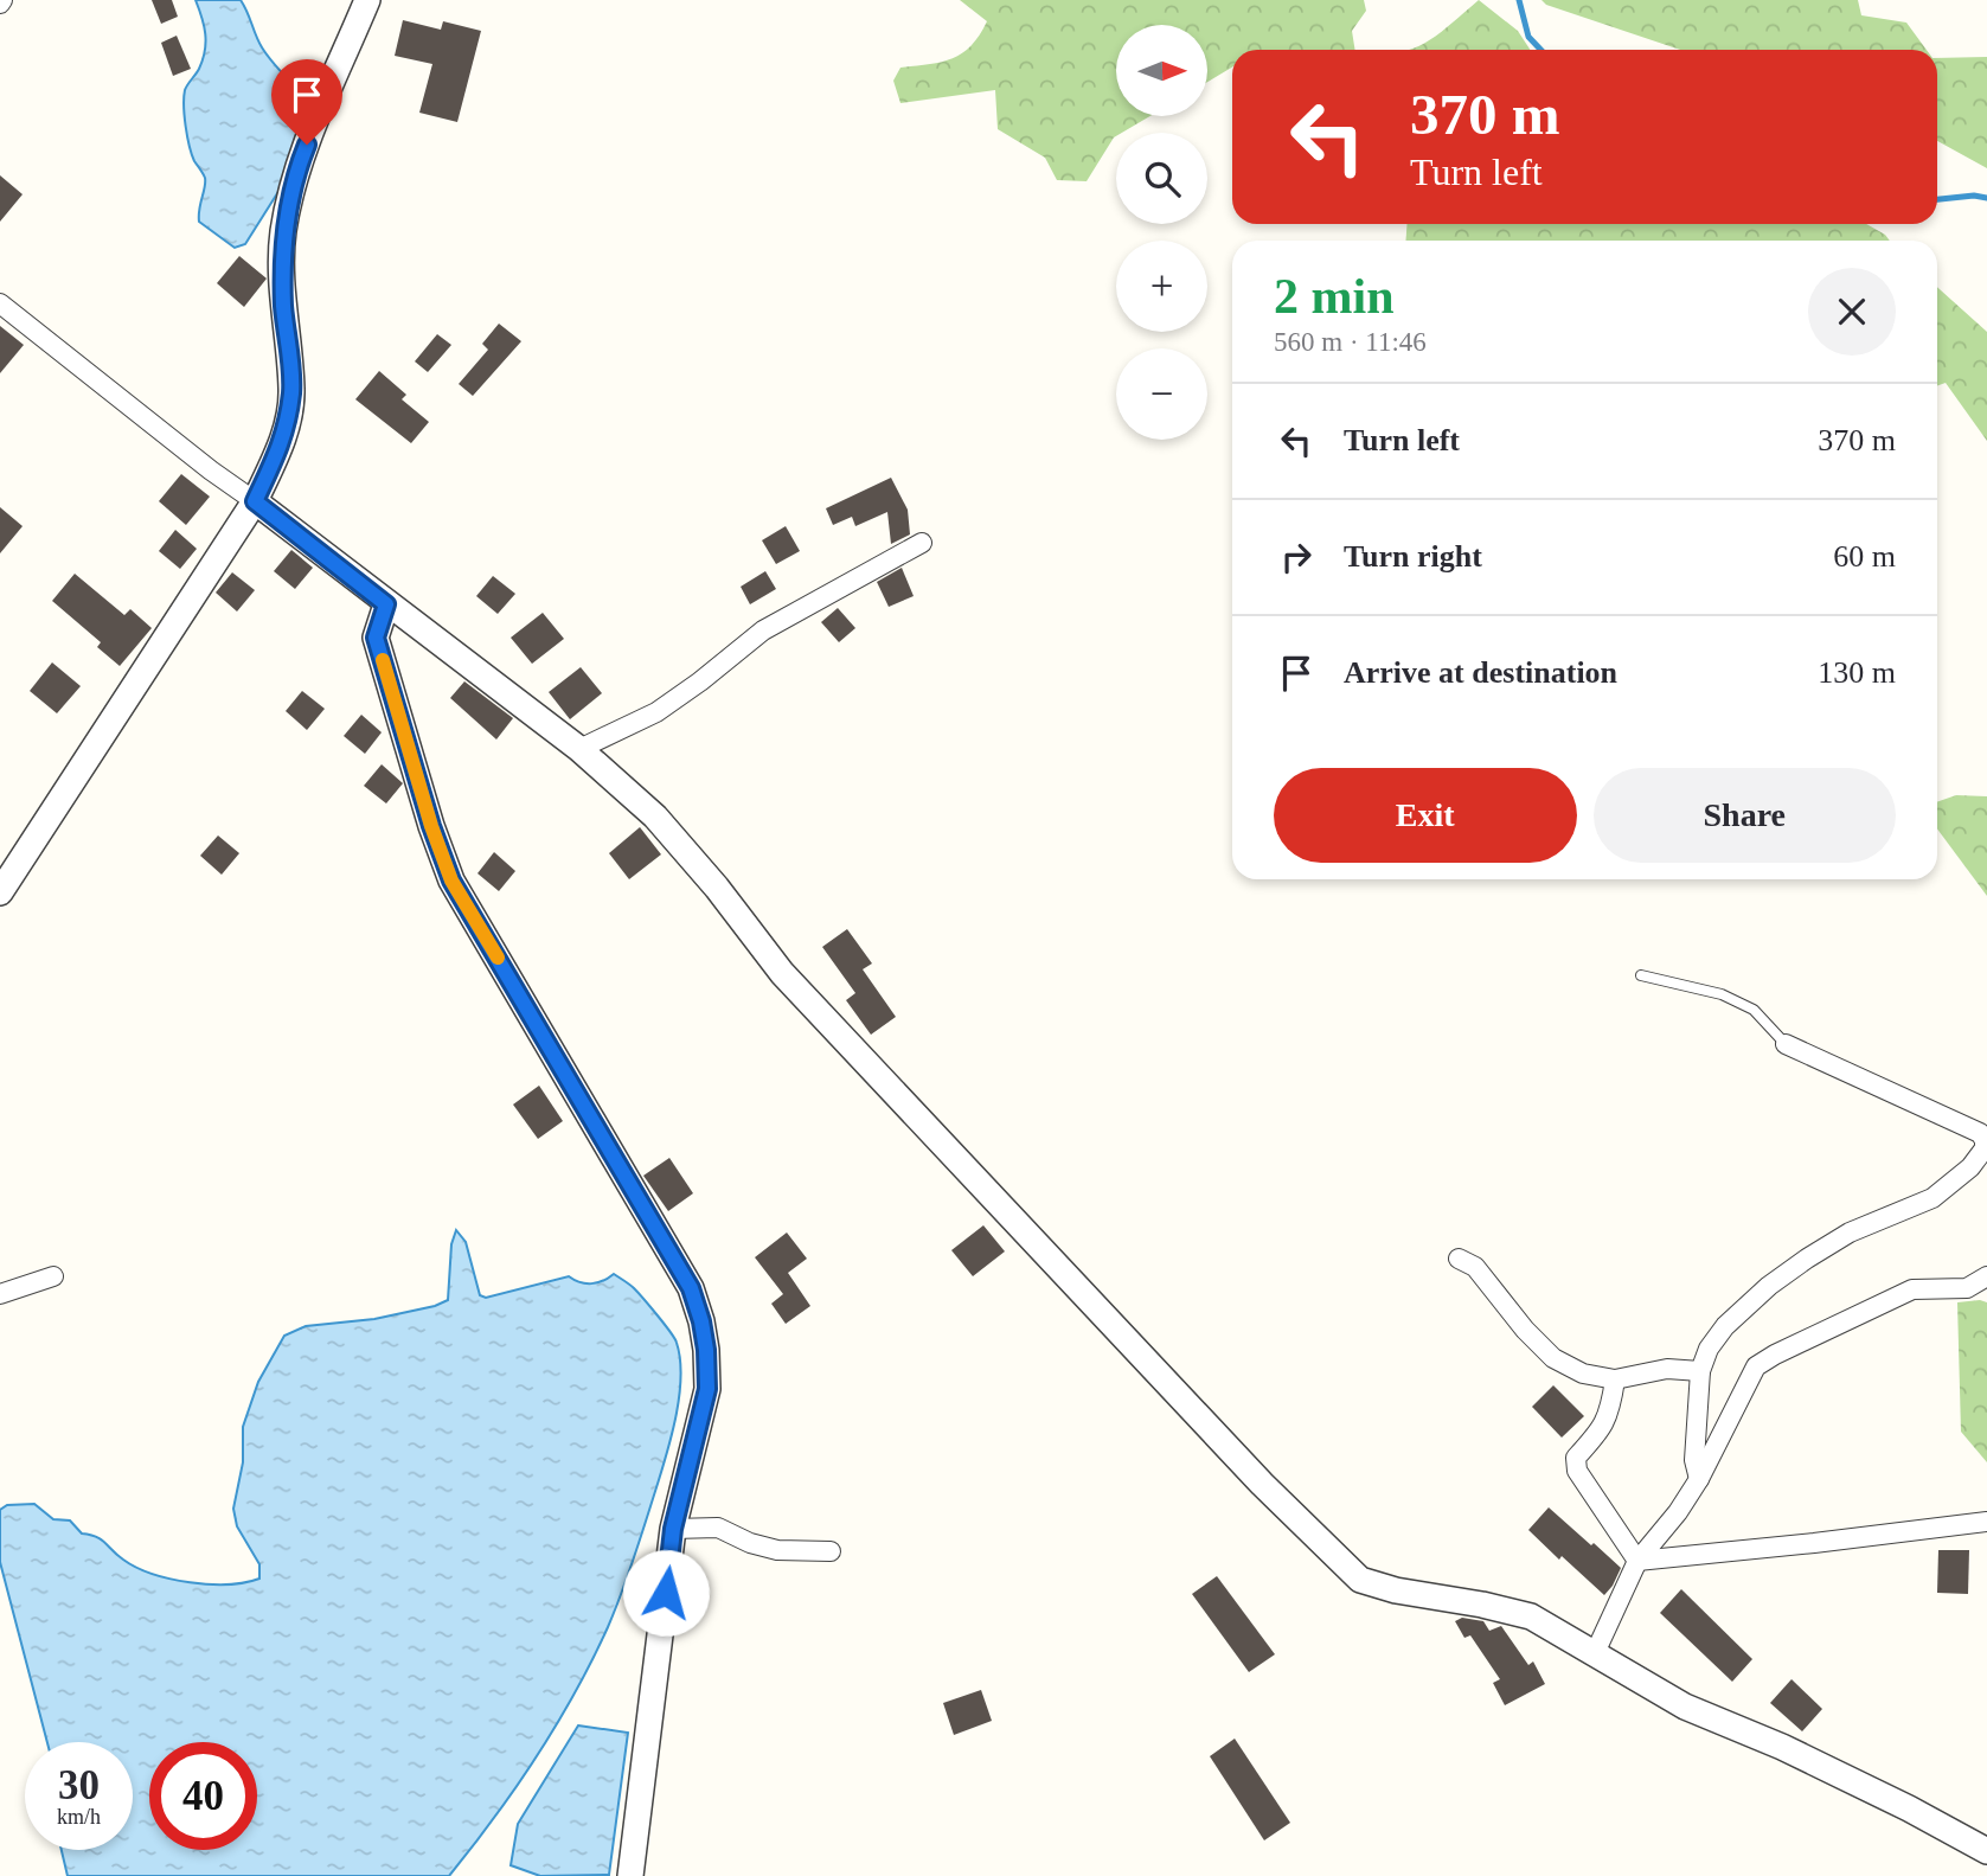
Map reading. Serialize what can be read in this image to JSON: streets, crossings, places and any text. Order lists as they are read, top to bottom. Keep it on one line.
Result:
{"north":"right","page":{"map_buttons":["+","−"],"turn":["370 m","Turn left"],"heading":["2 min","560 m · 11:46"],"list":[{"name":"Turn left","value":"370 m"},{"name":"Turn right","value":"60 m"},{"name":"Arrive at destination","value":"130 m"}],"buttons":["Exit","Share"],"speed":"30 km/h","limit":"40"}}
